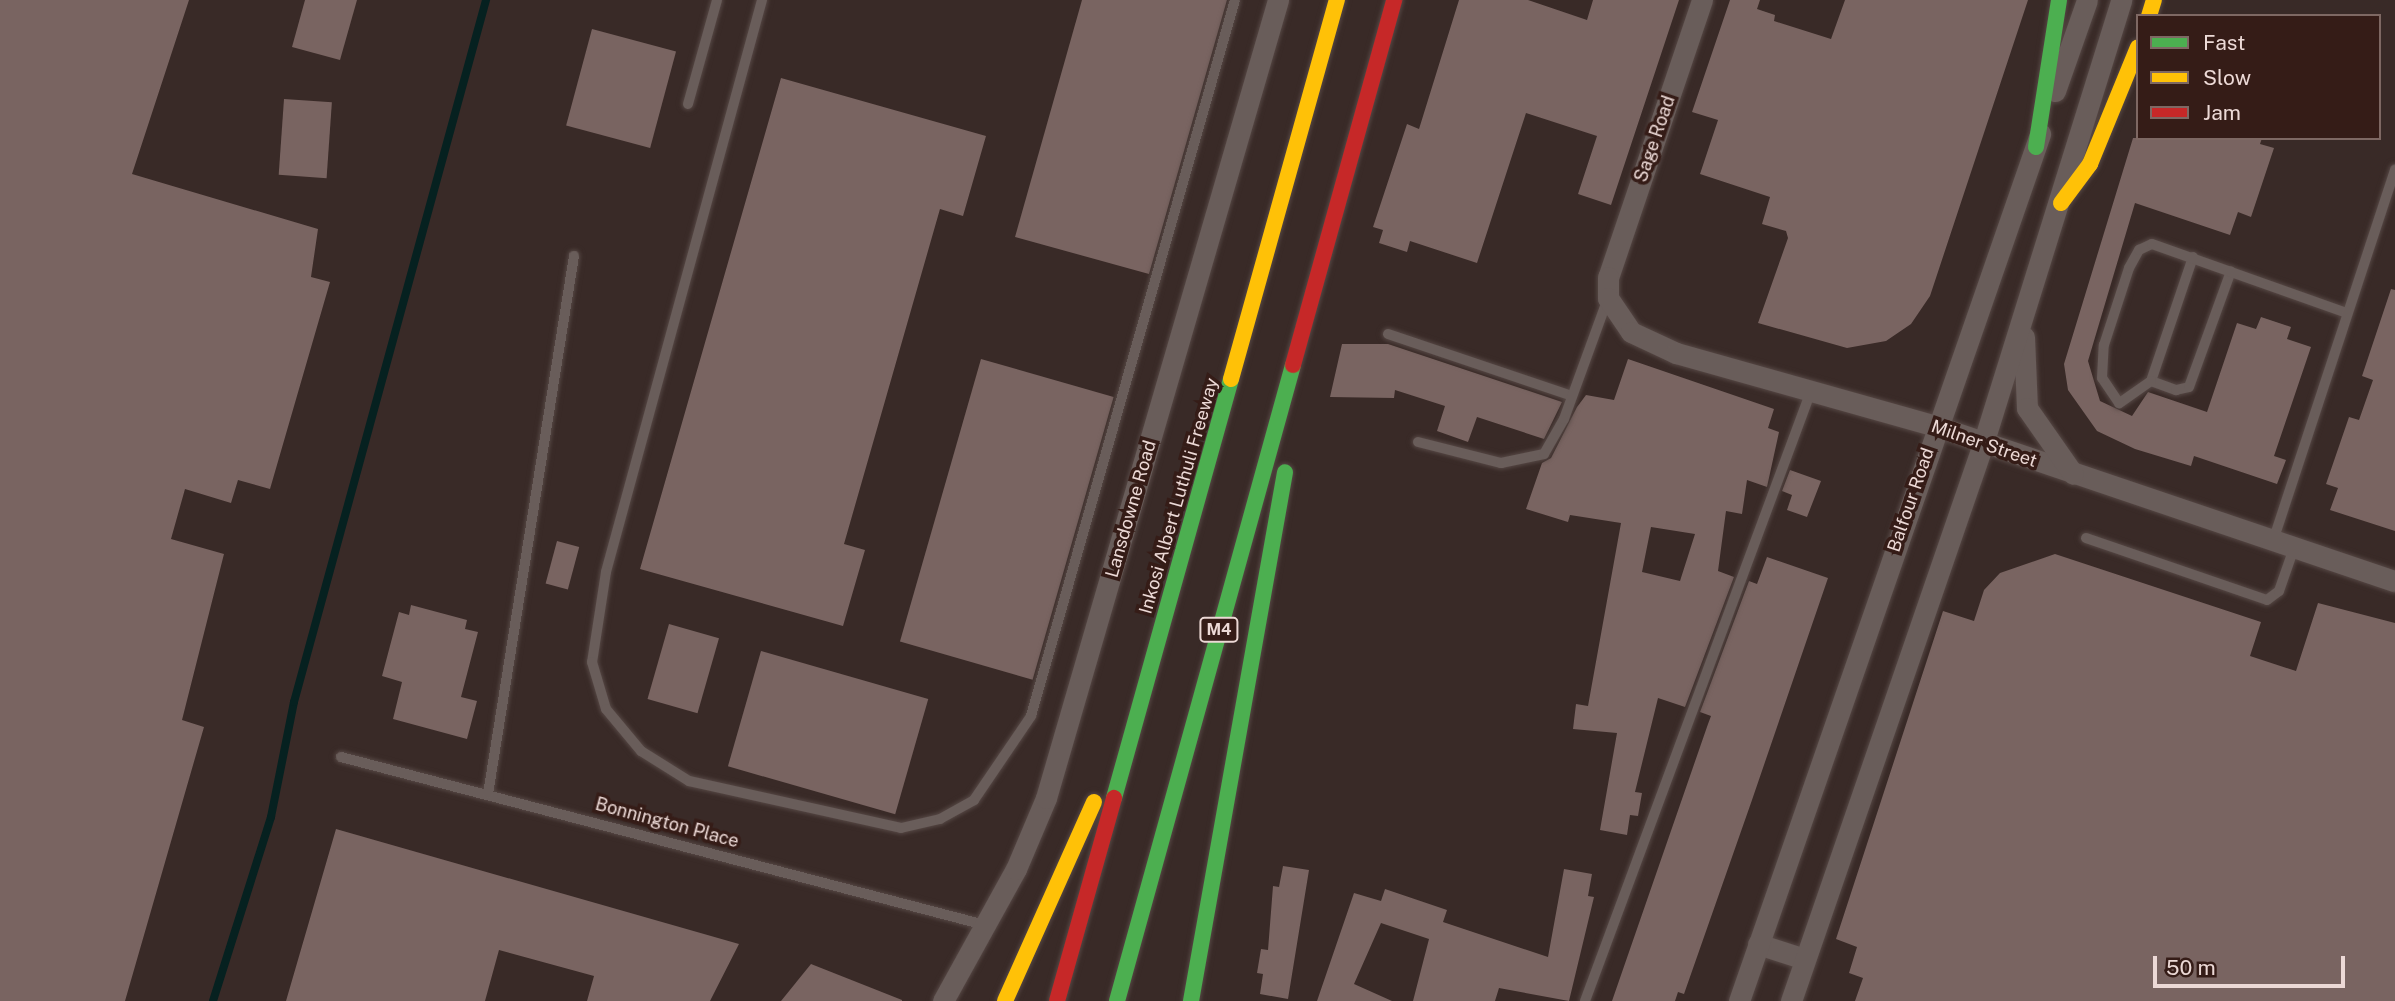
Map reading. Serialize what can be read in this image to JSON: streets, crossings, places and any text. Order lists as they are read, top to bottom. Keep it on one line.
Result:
{"streets":{"main road":["Inkosi Albert Luthuli Freeway","M4"],"street":["Sage Road","Milner Street","Balfour Road","Lansdowne Road"],"lane":["Bonnington Place"]},"crossings":[["Sage Road","Milner Street"],["Milner Street","Balfour Road"],["Lansdowne Road","Bonnington Place"]],"legend":["Fast","Slow","Jam"],"scale_bar":"50 m"}
